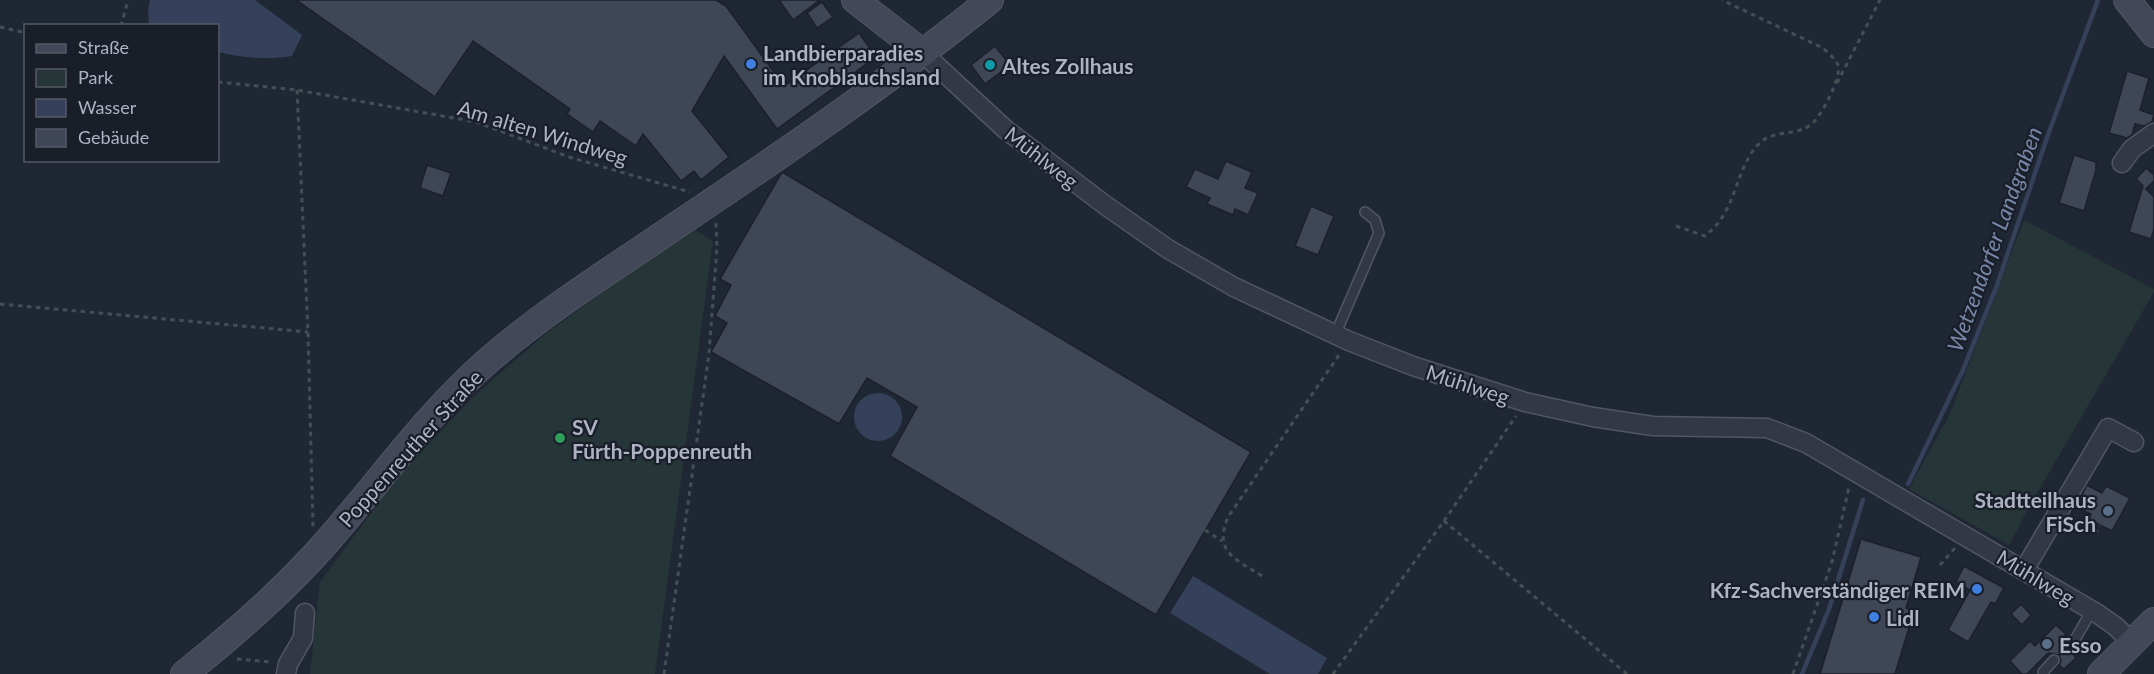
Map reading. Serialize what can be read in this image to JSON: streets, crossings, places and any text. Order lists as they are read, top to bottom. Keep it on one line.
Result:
{"streets":{"street":["Mühlweg","Poppenreuther Straße"],"path":["Am alten Windweg"]},"crossings":[["Am alten Windweg","Poppenreuther Straße"],["Mühlweg","Poppenreuther Straße"]],"water":["Wetzendorfer Landgraben"],"places":["Landbierparadies im Knoblauchsland","Altes Zollhaus","SV Fürth-Poppenreuth","Stadtteilhaus FiSch","Kfz-Sachverständiger REIM","Lidl","Esso"],"legend":["Straße","Park","Wasser","Gebäude"]}
